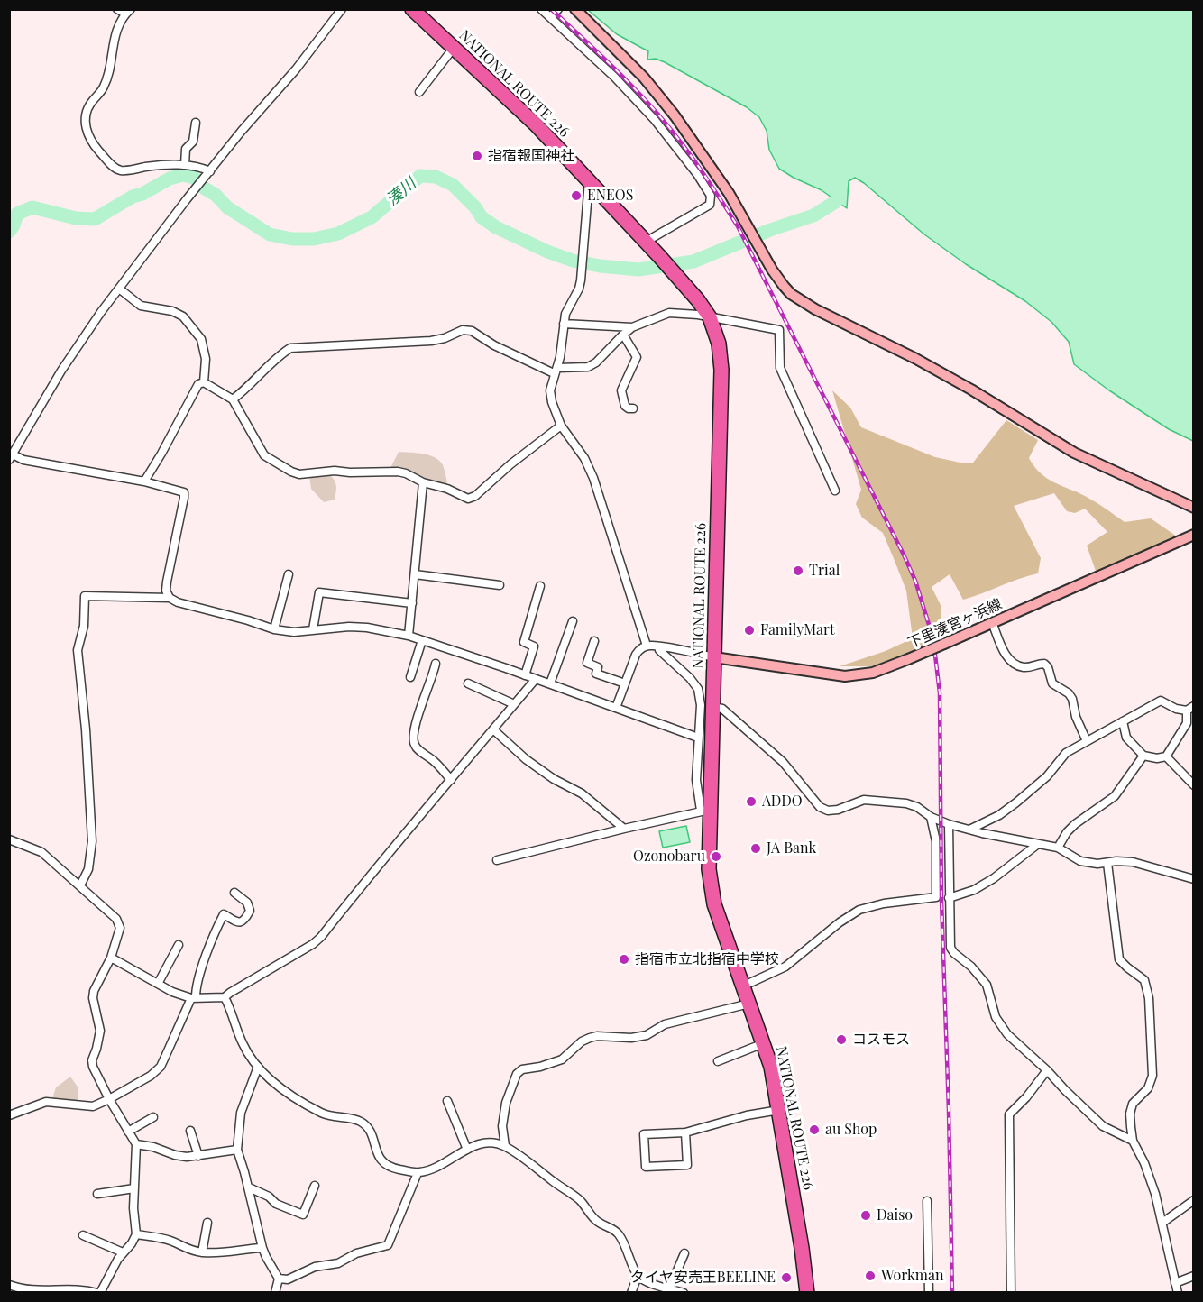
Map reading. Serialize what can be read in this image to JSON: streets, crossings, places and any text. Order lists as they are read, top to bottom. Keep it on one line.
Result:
{"streets":{"highway":["NATIONAL ROUTE 226"],"street":["下里湊宮ヶ浜線"]},"crossings":[["NATIONAL ROUTE 226","下里湊宮ヶ浜線"]],"water":["湊川"],"places":["指宿報国神社","ENEOS","Trial","FamilyMart","ADDO","JA Bank","Ozonobaru","指宿市立北指宿中学校","コスモス","au Shop","Daiso","Workman","タイヤ安売王BEELINE"]}
